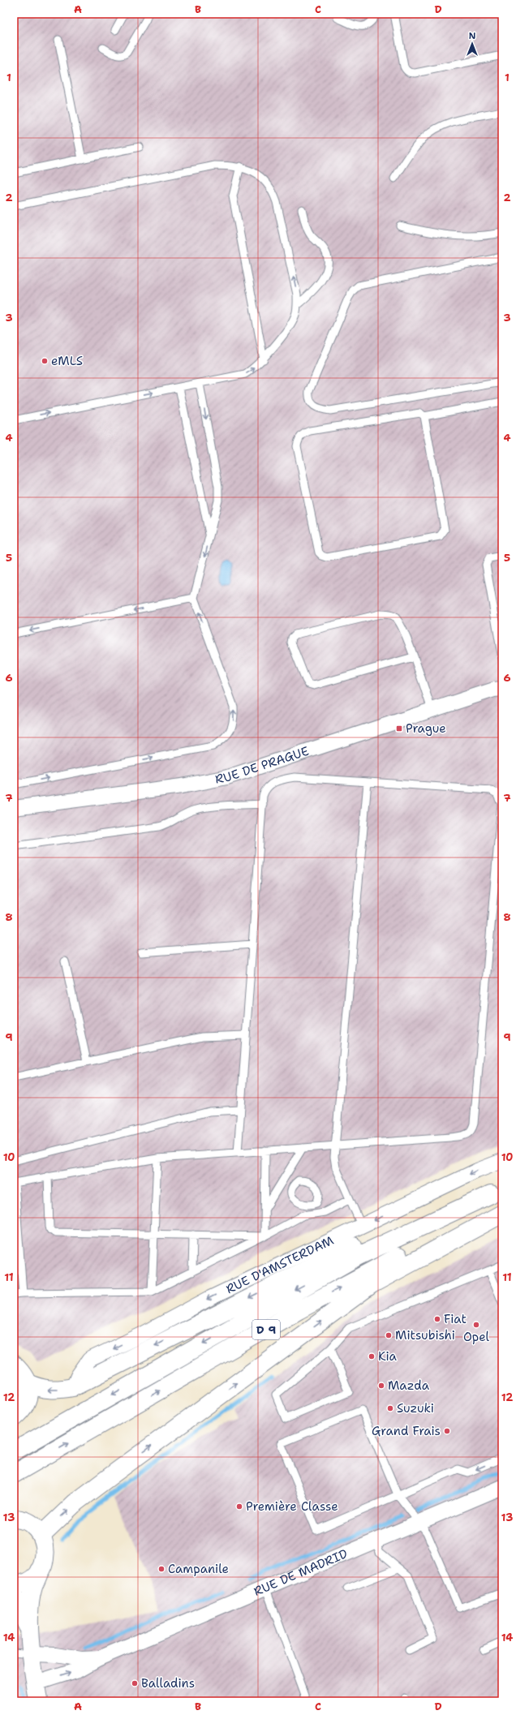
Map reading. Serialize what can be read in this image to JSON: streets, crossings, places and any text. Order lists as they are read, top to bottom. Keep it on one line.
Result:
{"streets":{"main road":["D 9"],"street":["RUE DE PRAGUE","RUE D'AMSTERDAM","RUE DE MADRID"]},"one_way":["RUE D'AMSTERDAM"],"places":{"other":["eMLS","Fiat","Opel","Mitsubishi","Kia","Mazda","Suzuki","Grand Frais","Première Classe","Campanile","Balladins"],"transit":["Prague"]},"north":"top","grid":{"columns":["A","B","C","D"],"rows":["1","2","3","4","5","6","7","8","9","10","11","12","13","14"]}}
